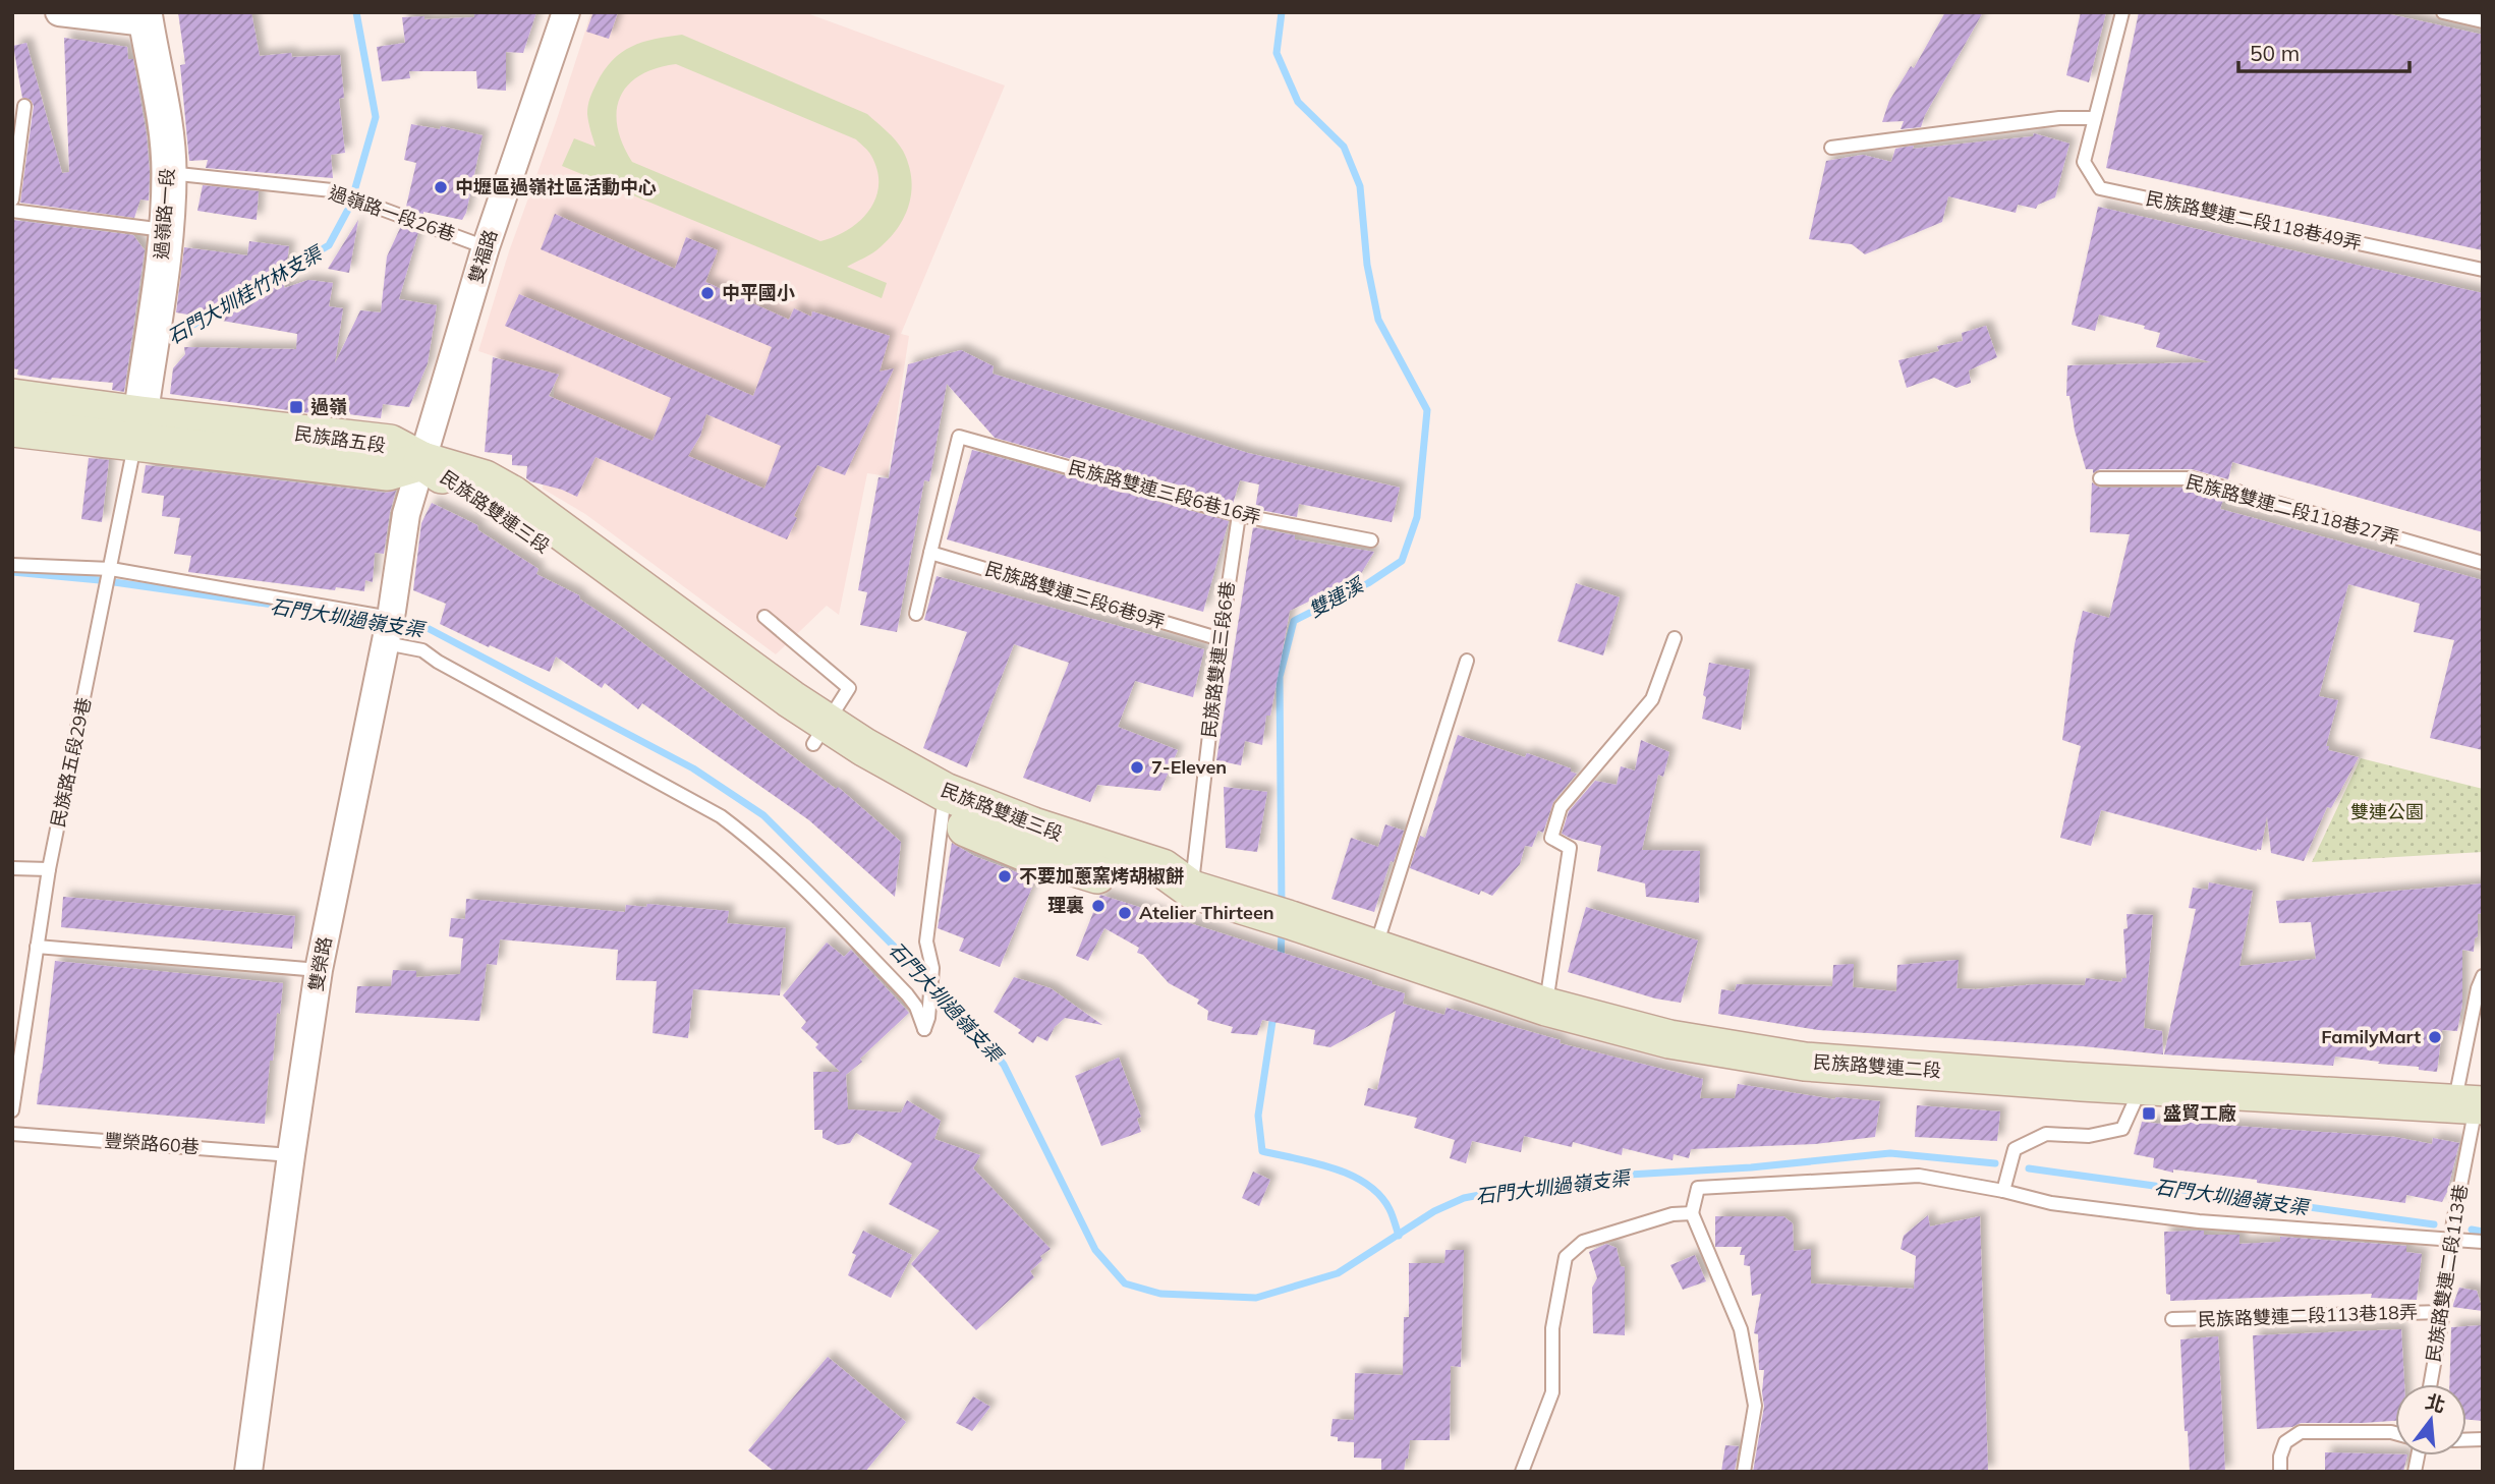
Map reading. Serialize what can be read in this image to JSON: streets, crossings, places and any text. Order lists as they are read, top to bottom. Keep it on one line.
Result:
{"streets":{"main road":["民族路五段","民族路雙連三段","民族路雙連二段"],"street":["過嶺路一段","雙福路","雙榮路"],"lane":["過嶺路一段26巷","民族路雙連二段118巷49弄","民族路雙連三段6巷16弄","民族路雙連二段118巷27弄","民族路雙連三段6巷9弄","民族路雙連三段6巷","民族路五段29巷","豐榮路60巷","民族路雙連二段113巷","民族路雙連二段113巷18弄"]},"crossings":[["過嶺路一段","過嶺路一段26巷"],["過嶺路一段","民族路五段"],["過嶺路一段","民族路五段29巷"],["過嶺路一段26巷","雙福路"],["雙福路","民族路五段"],["雙福路","民族路雙連三段"],["雙福路","雙榮路"],["民族路五段","民族路雙連三段"],["民族路五段","民族路五段29巷"],["民族路五段","雙榮路"],["民族路雙連三段6巷16弄","民族路雙連三段6巷9弄"],["民族路雙連三段6巷16弄","民族路雙連三段6巷"],["民族路雙連三段","民族路雙連三段6巷"],["民族路雙連三段","雙榮路"],["民族路雙連三段","民族路雙連二段"],["民族路雙連三段6巷9弄","民族路雙連三段6巷"],["雙榮路","豐榮路60巷"],["民族路雙連二段","民族路雙連二段113巷"],["民族路雙連二段113巷","民族路雙連二段113巷18弄"]],"water":["石門大圳桂竹林支渠","雙連溪","石門大圳過嶺支渠"],"parks":["雙連公園"],"places":{"other":["中壢區過嶺社區活動中心","中平國小","7-Eleven","不要加蔥窯烤胡椒餅","理裏","Atelier Thirteen","FamilyMart"],"transit":["過嶺","盛貿工廠"]},"scale_bar":"50 m","north":"top"}
